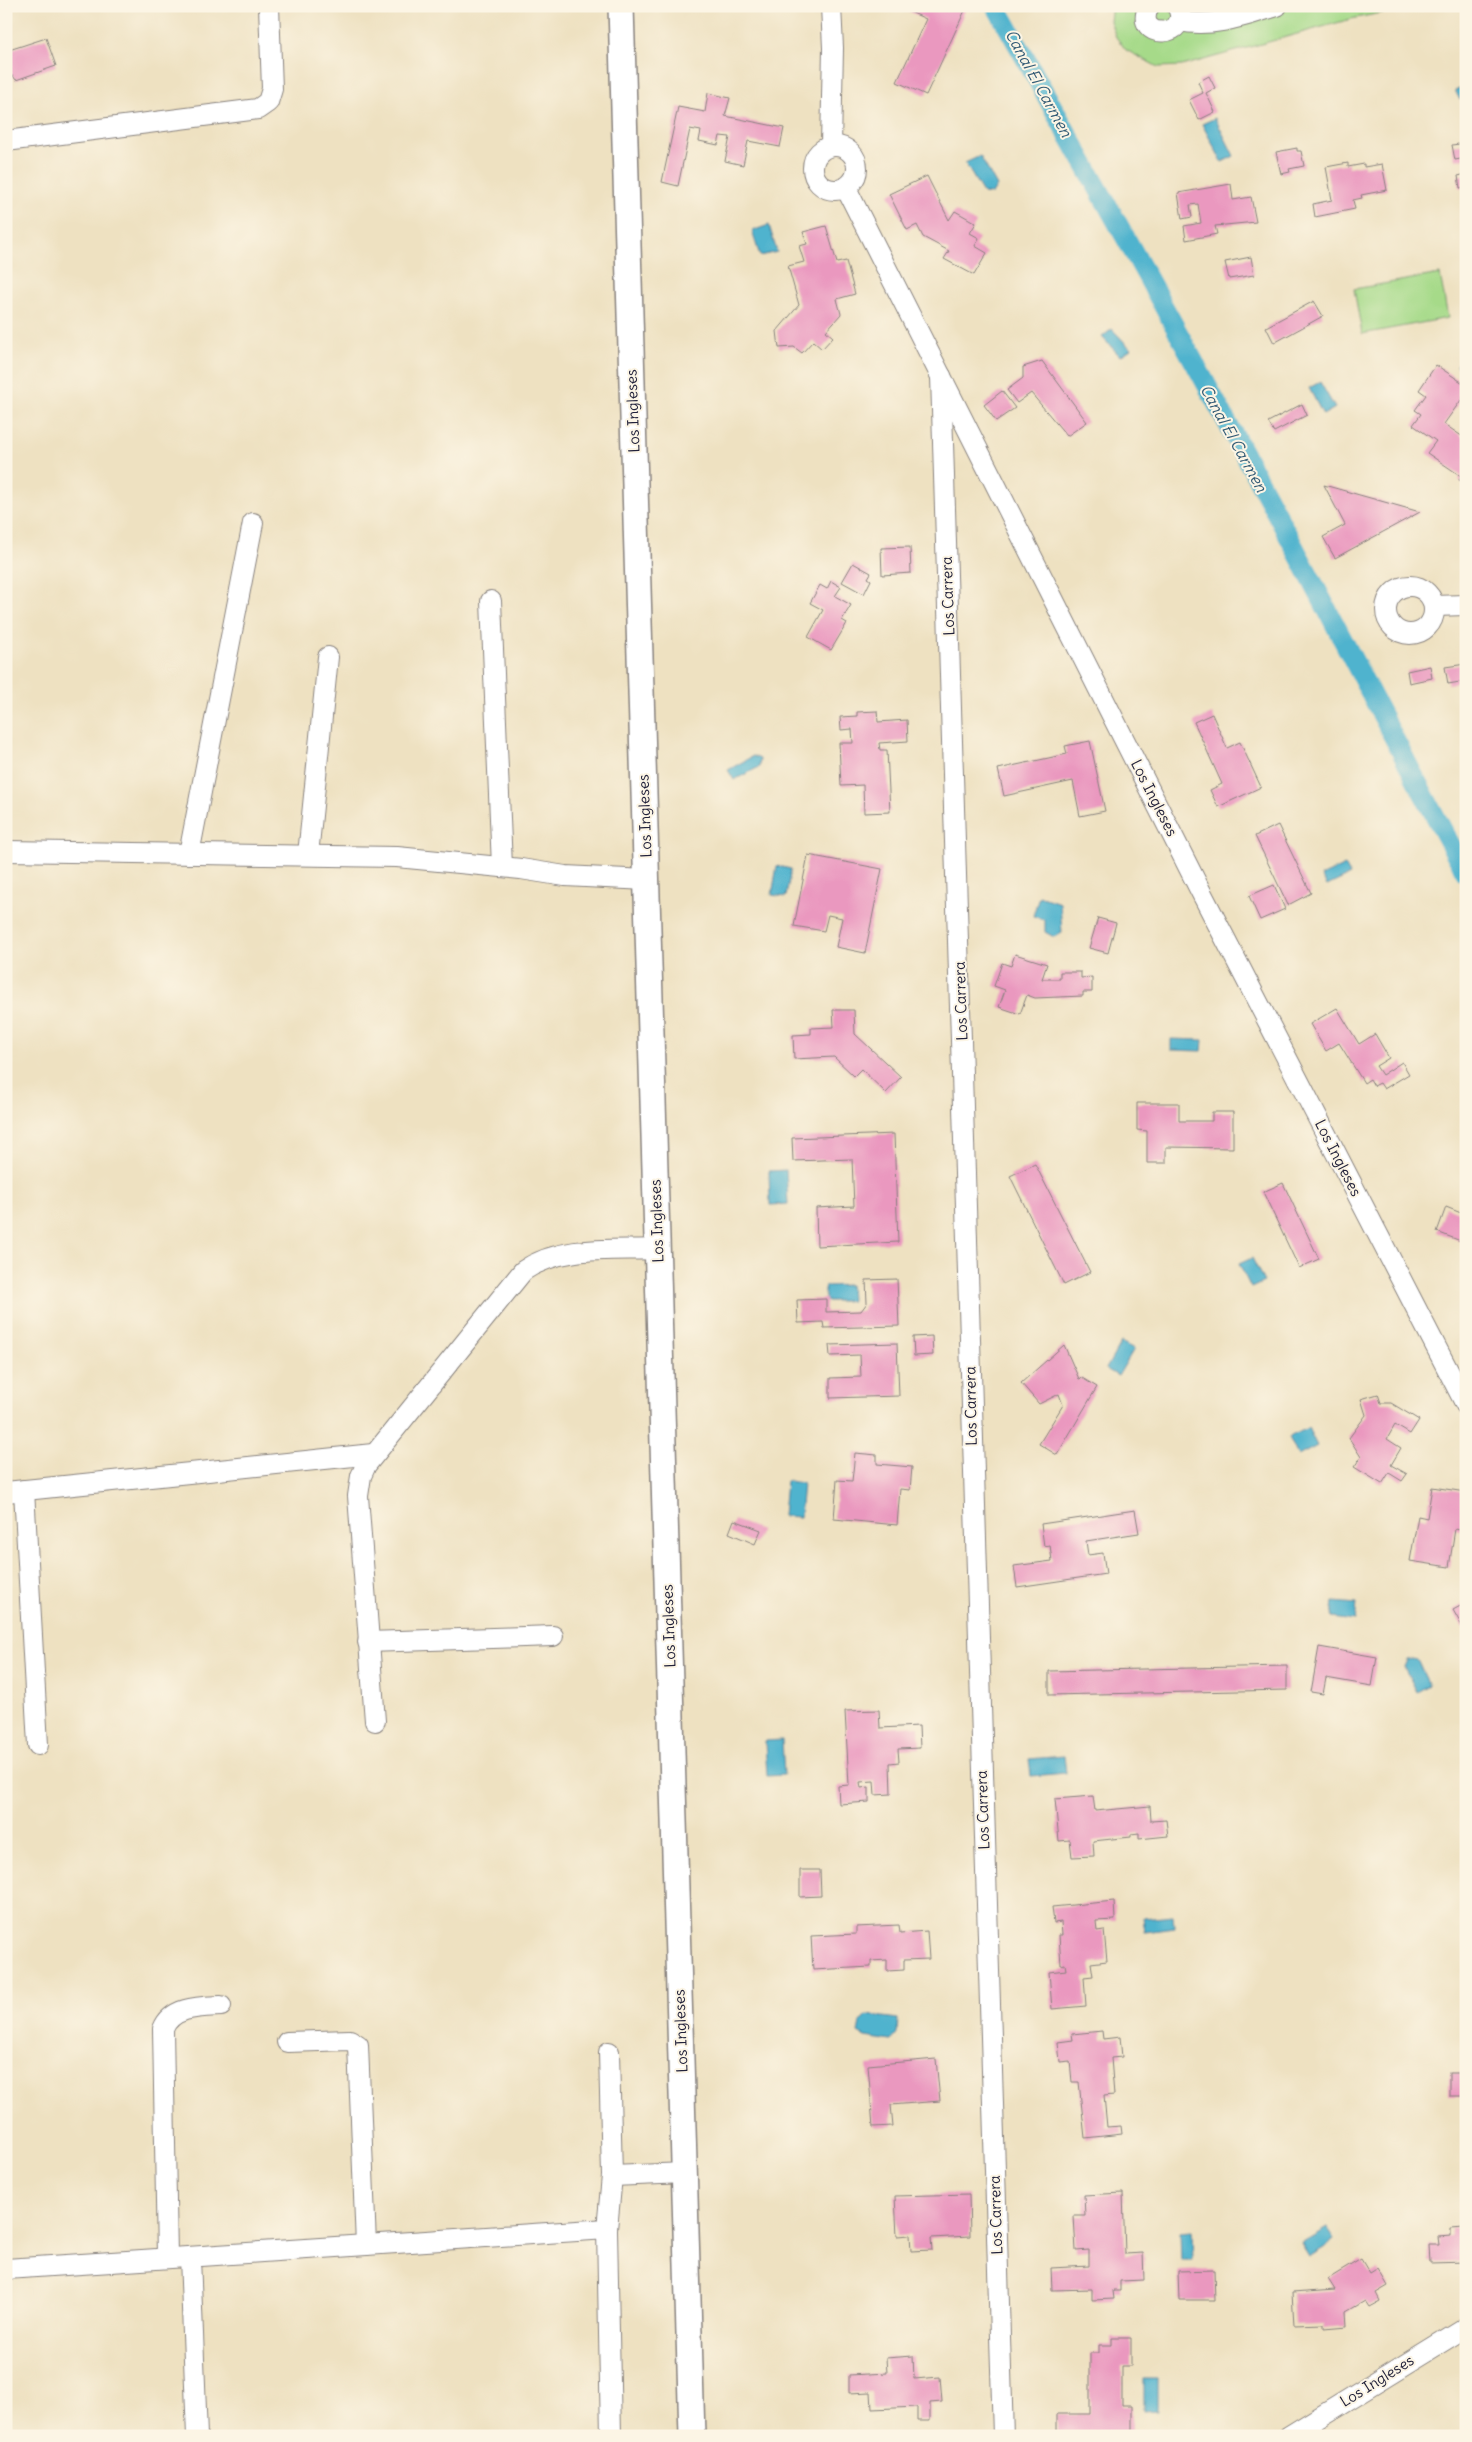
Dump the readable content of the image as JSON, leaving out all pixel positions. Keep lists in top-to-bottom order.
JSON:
{
  "streets": {
    "street": ["Los Ingleses", "Los Carrera"]
  },
  "crossings": [
    ["Los Ingleses", "Los Carrera"]
  ],
  "water": ["Canal El Carmen"]
}
